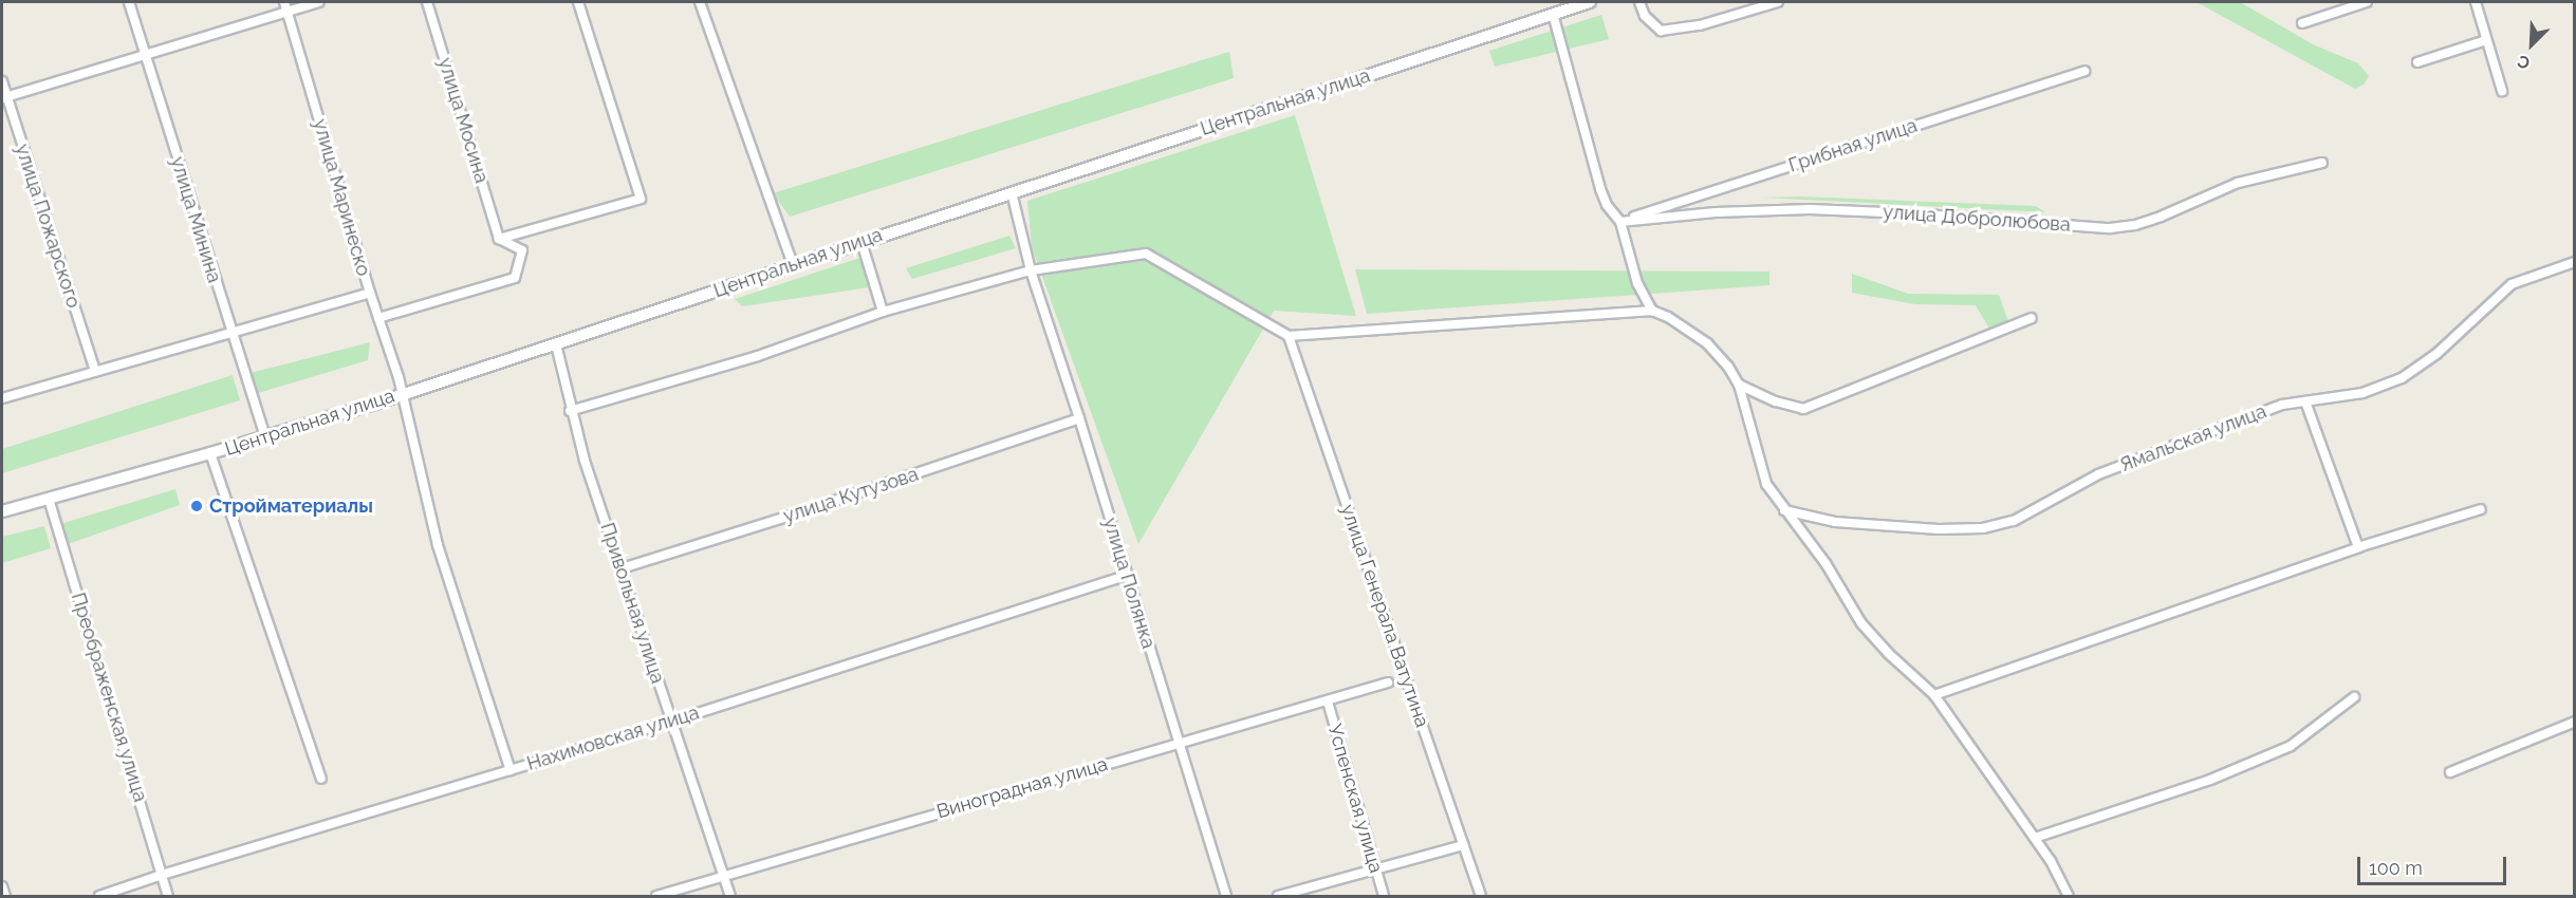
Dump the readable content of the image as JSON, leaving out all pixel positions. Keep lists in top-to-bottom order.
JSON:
{
  "streets": {
    "main road": ["Центральная улица"],
    "street": [
      "улица Мосина",
      "Грибная улица",
      "улица Маринеско",
      "улица Добролюбова",
      "улица Минина",
      "улица Пожарского",
      "Ямальская улица",
      "улица Кутузова",
      "улица Полянка",
      "Привольная улица",
      "улица Генерала Ватутина",
      "Преображенская улица",
      "Нахимовская улица",
      "Виноградная улица",
      "Успенская улица"
    ]
  },
  "crossings": [
    ["Центральная улица", "улица Маринеско"],
    ["Центральная улица", "улица Минина"],
    ["Центральная улица", "улица Полянка"],
    ["Центральная улица", "Привольная улица"],
    ["Центральная улица", "Преображенская улица"],
    ["Грибная улица", "улица Добролюбова"],
    ["улица Кутузова", "улица Полянка"],
    ["улица Кутузова", "Привольная улица"],
    ["улица Полянка", "Нахимовская улица"],
    ["улица Полянка", "Виноградная улица"],
    ["Привольная улица", "Нахимовская улица"],
    ["Привольная улица", "Виноградная улица"],
    ["Преображенская улица", "Нахимовская улица"],
    ["Виноградная улица", "Успенская улица"]
  ],
  "places": ["Стройматериалы"],
  "scale_bar": "100 m",
  "north": "bottom left"
}
